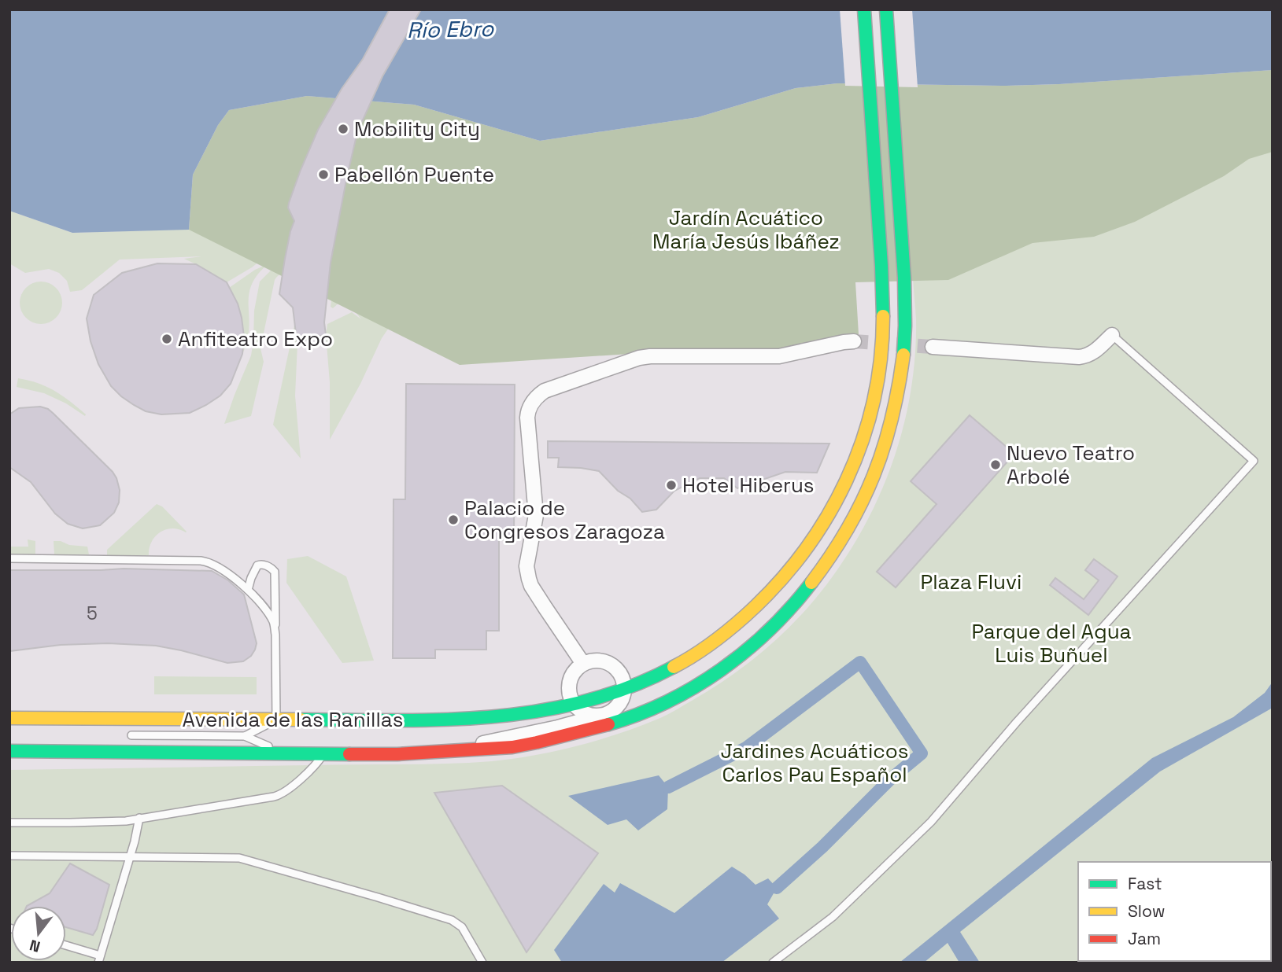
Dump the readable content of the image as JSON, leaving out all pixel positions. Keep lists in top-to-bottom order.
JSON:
{
  "streets": {
    "main road": ["Avenida de las Ranillas"]
  },
  "water": ["Río Ebro"],
  "parks": [
    "Jardín Acuático María Jesús Ibáñez",
    "Plaza Fluvi",
    "Parque del Agua Luis Buñuel",
    "Jardines Acuáticos Carlos Pau Español"
  ],
  "places": [
    "Mobility City",
    "Pabellón Puente",
    "Anfiteatro Expo",
    "Nuevo Teatro Arbolé",
    "Hotel Hiberus",
    "Palacio de Congresos Zaragoza"
  ],
  "house_numbers": ["5"],
  "legend": ["Fast", "Slow", "Jam"],
  "north": "bottom"
}
